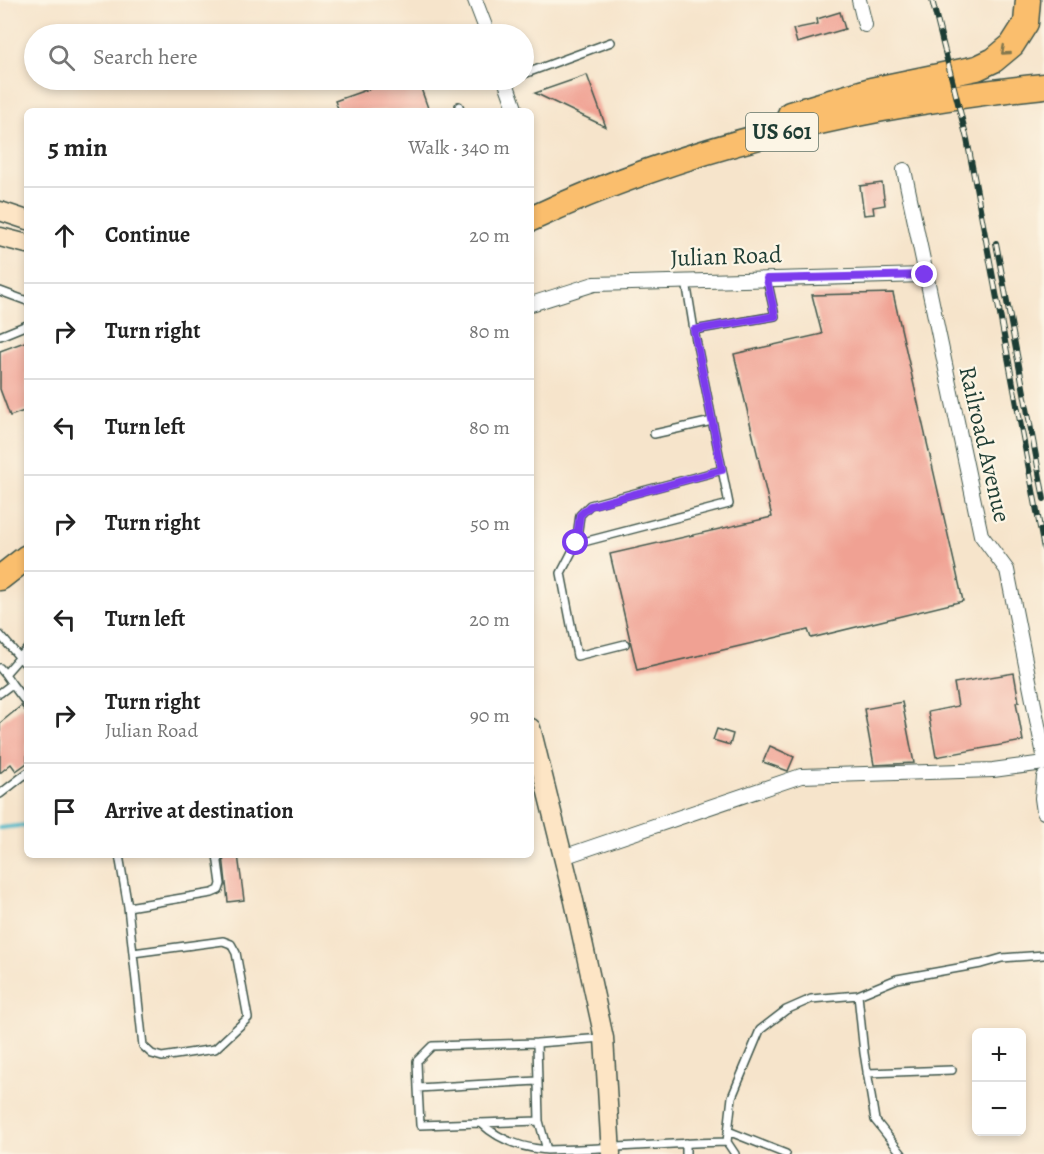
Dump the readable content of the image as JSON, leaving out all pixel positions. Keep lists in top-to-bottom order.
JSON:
{
  "streets": {
    "highway": ["US 601"],
    "street": ["Julian Road", "Railroad Avenue"]
  },
  "crossings": [
    ["Julian Road", "Railroad Avenue"]
  ],
  "page": {
    "search": "Search here",
    "heading": ["5 min", "Walk · 340 m"],
    "list": [
      ["Continue", "20 m"],
      ["Turn right", "80 m"],
      ["Turn left", "80 m"],
      ["Turn right", "50 m"],
      ["Turn left", "20 m"],
      ["Turn right", "Julian Road", "90 m"],
      "Arrive at destination"
    ],
    "map_buttons": ["+", "−"]
  }
}
